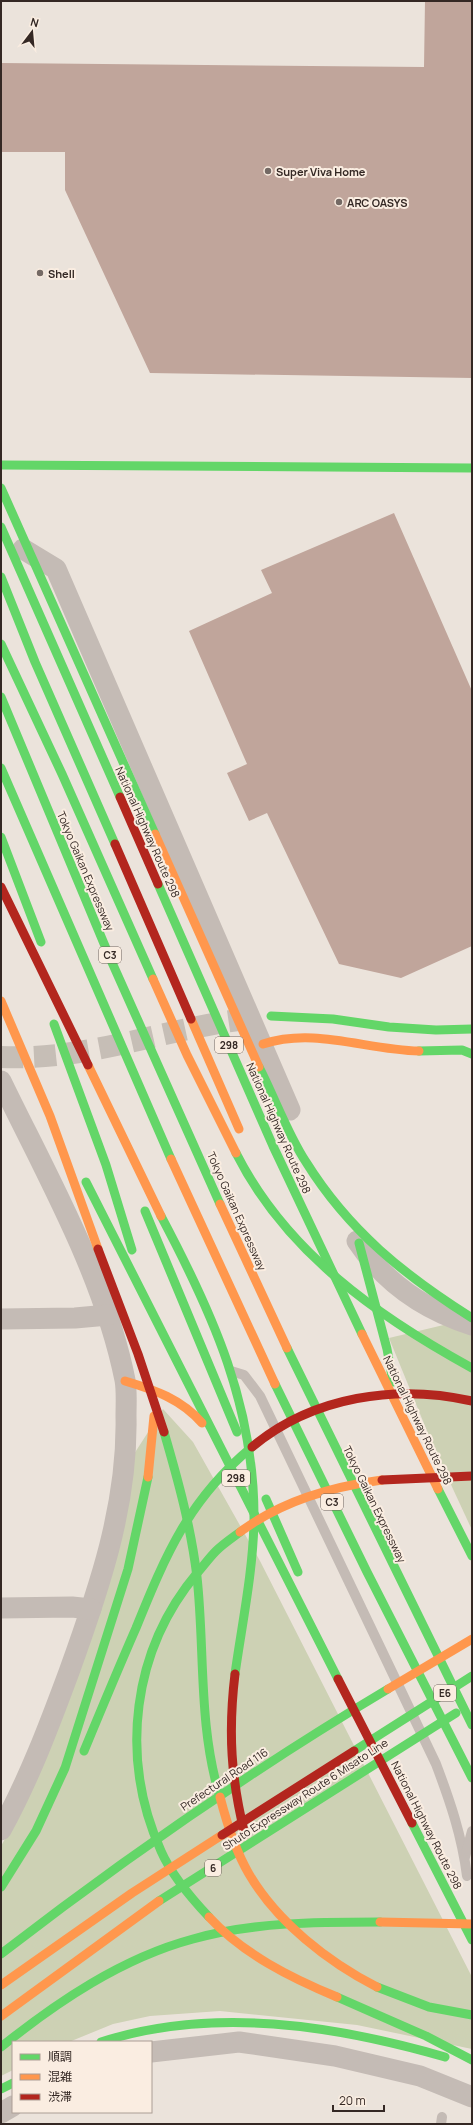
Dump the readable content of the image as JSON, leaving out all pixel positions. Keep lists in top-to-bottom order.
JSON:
{
  "streets": {
    "main road": [
      "National Highway Route 298",
      "Tokyo Gaikan Expressway",
      "C3",
      "298",
      "E6",
      "Prefectural Road 116",
      "Shuto Expressway Route 6 Misato Line",
      "6"
    ]
  },
  "crossings": [
    ["E6", "Shuto Expressway Route 6 Misato Line"]
  ],
  "places": ["Super Viva Home", "ARC OASYS", "Shell"],
  "legend": ["順調", "混雑", "渋滞"],
  "scale_bar": "20 m",
  "north": "top"
}
